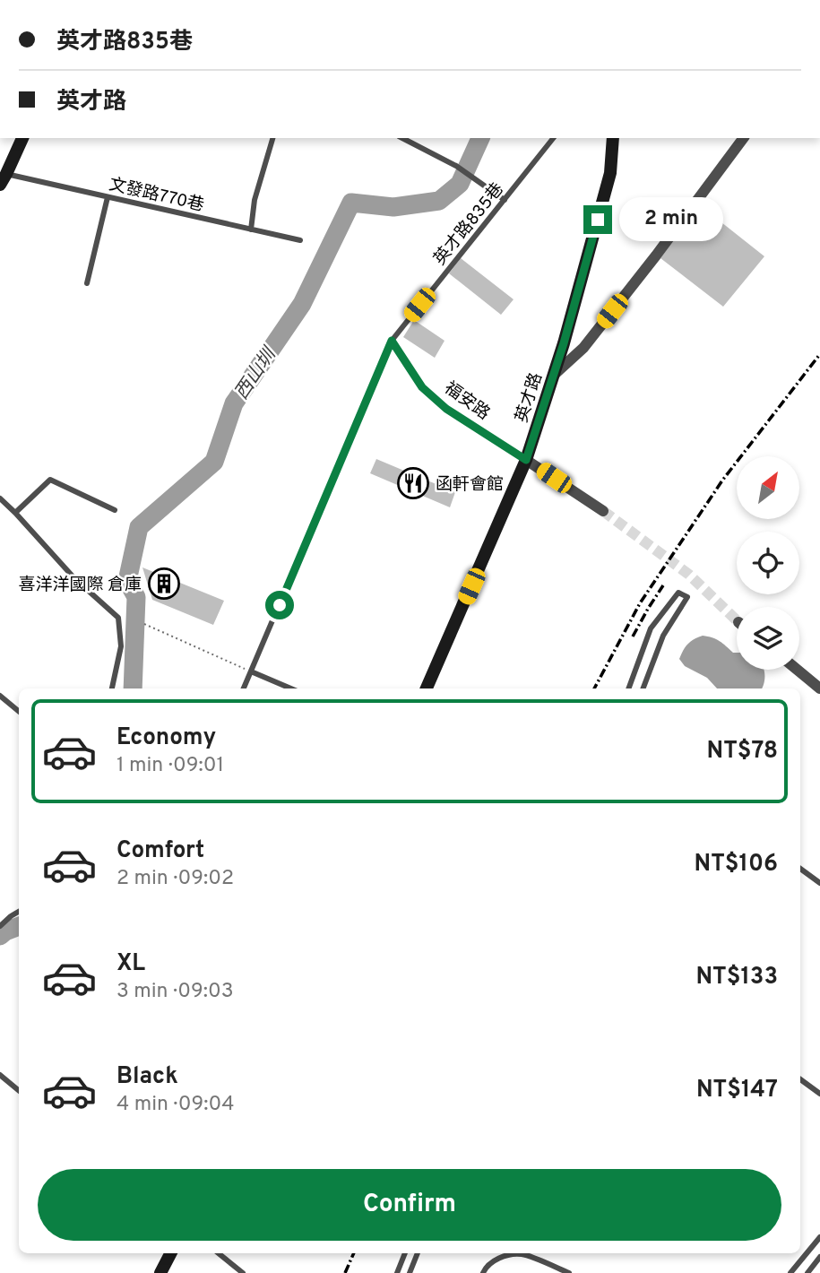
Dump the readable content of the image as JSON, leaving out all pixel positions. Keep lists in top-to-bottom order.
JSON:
{
  "streets": {
    "street": ["英才路", "福安路"],
    "lane": ["文發路770巷", "英才路835巷"]
  },
  "crossings": [
    ["英才路835巷", "福安路"],
    ["英才路", "福安路"]
  ],
  "water": ["西山圳"],
  "places": {
    "restaurant": ["函軒會館"],
    "building": ["喜洋洋國際 倉庫"]
  },
  "north": "top right",
  "page": {
    "banner": ["英才路835巷", "英才路"],
    "bubble": "2 min",
    "list": [
      {
        "name": "Economy",
        "note": "1 min · 09:01",
        "value": "NT$78"
      },
      {
        "name": "Comfort",
        "note": "2 min · 09:02",
        "value": "NT$106"
      },
      {
        "name": "XL",
        "note": "3 min · 09:03",
        "value": "NT$133"
      },
      {
        "name": "Black",
        "note": "4 min · 09:04",
        "value": "NT$147"
      }
    ],
    "buttons": "Confirm"
  }
}
